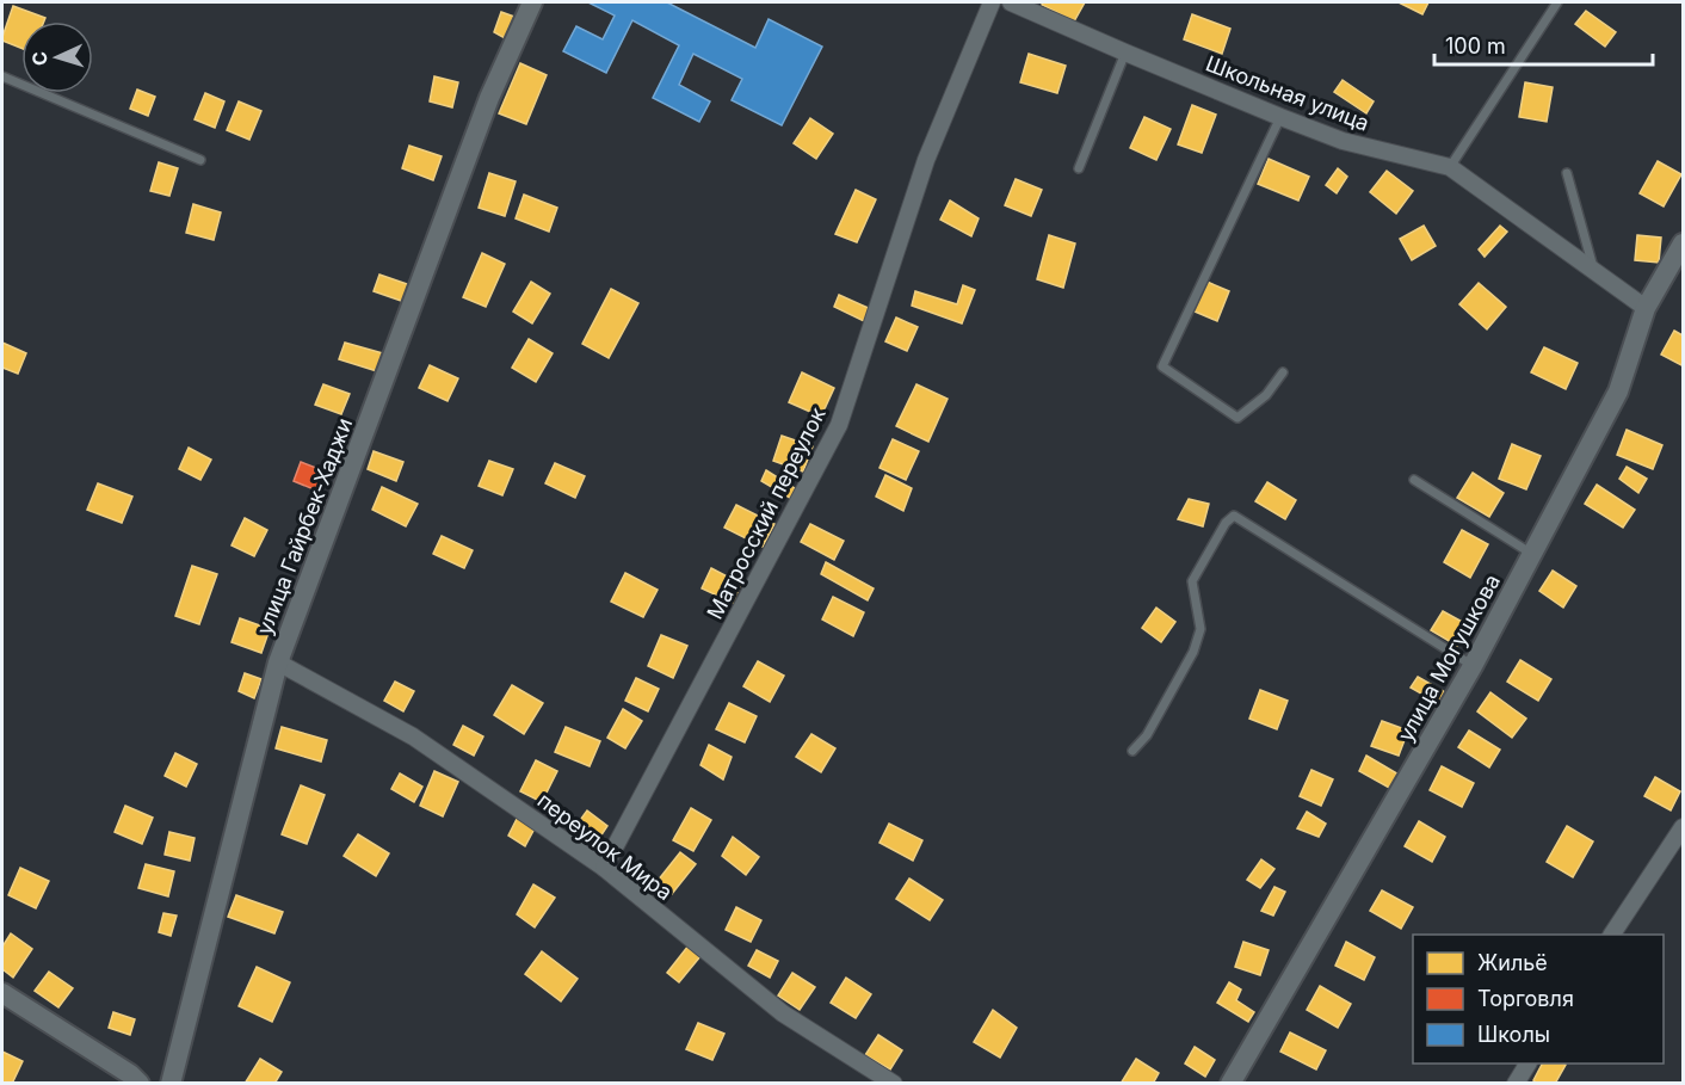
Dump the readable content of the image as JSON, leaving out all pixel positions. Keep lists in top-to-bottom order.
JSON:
{
  "streets": {
    "street": [
      "Школьная улица",
      "Матросский переулок",
      "улица Гайрбек-Хаджи",
      "улица Могушкова",
      "переулок Мира"
    ]
  },
  "crossings": [
    ["Школьная улица", "улица Могушкова"],
    ["Матросский переулок", "переулок Мира"],
    ["улица Гайрбек-Хаджи", "переулок Мира"]
  ],
  "legend": ["Жильё", "Торговля", "Школы"],
  "scale_bar": "100 m",
  "north": "left"
}
